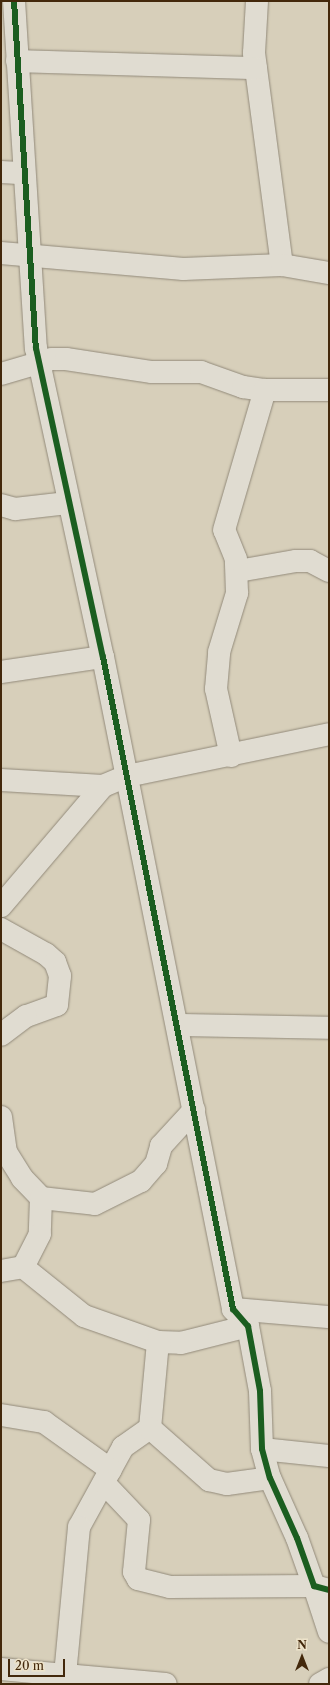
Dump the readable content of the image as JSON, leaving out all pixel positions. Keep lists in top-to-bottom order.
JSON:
{
  "scale_bar": "20 m",
  "north": "top"
}
